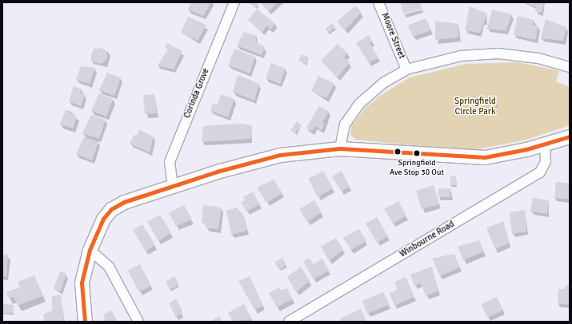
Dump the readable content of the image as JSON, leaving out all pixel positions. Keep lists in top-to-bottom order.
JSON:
{
  "streets": {
    "street": ["Moore Street", "Corinda Grove", "Winbourne Road"]
  },
  "parks": ["Springfield Circle Park"],
  "places": ["Springfield Ave Stop 30 Out"]
}
